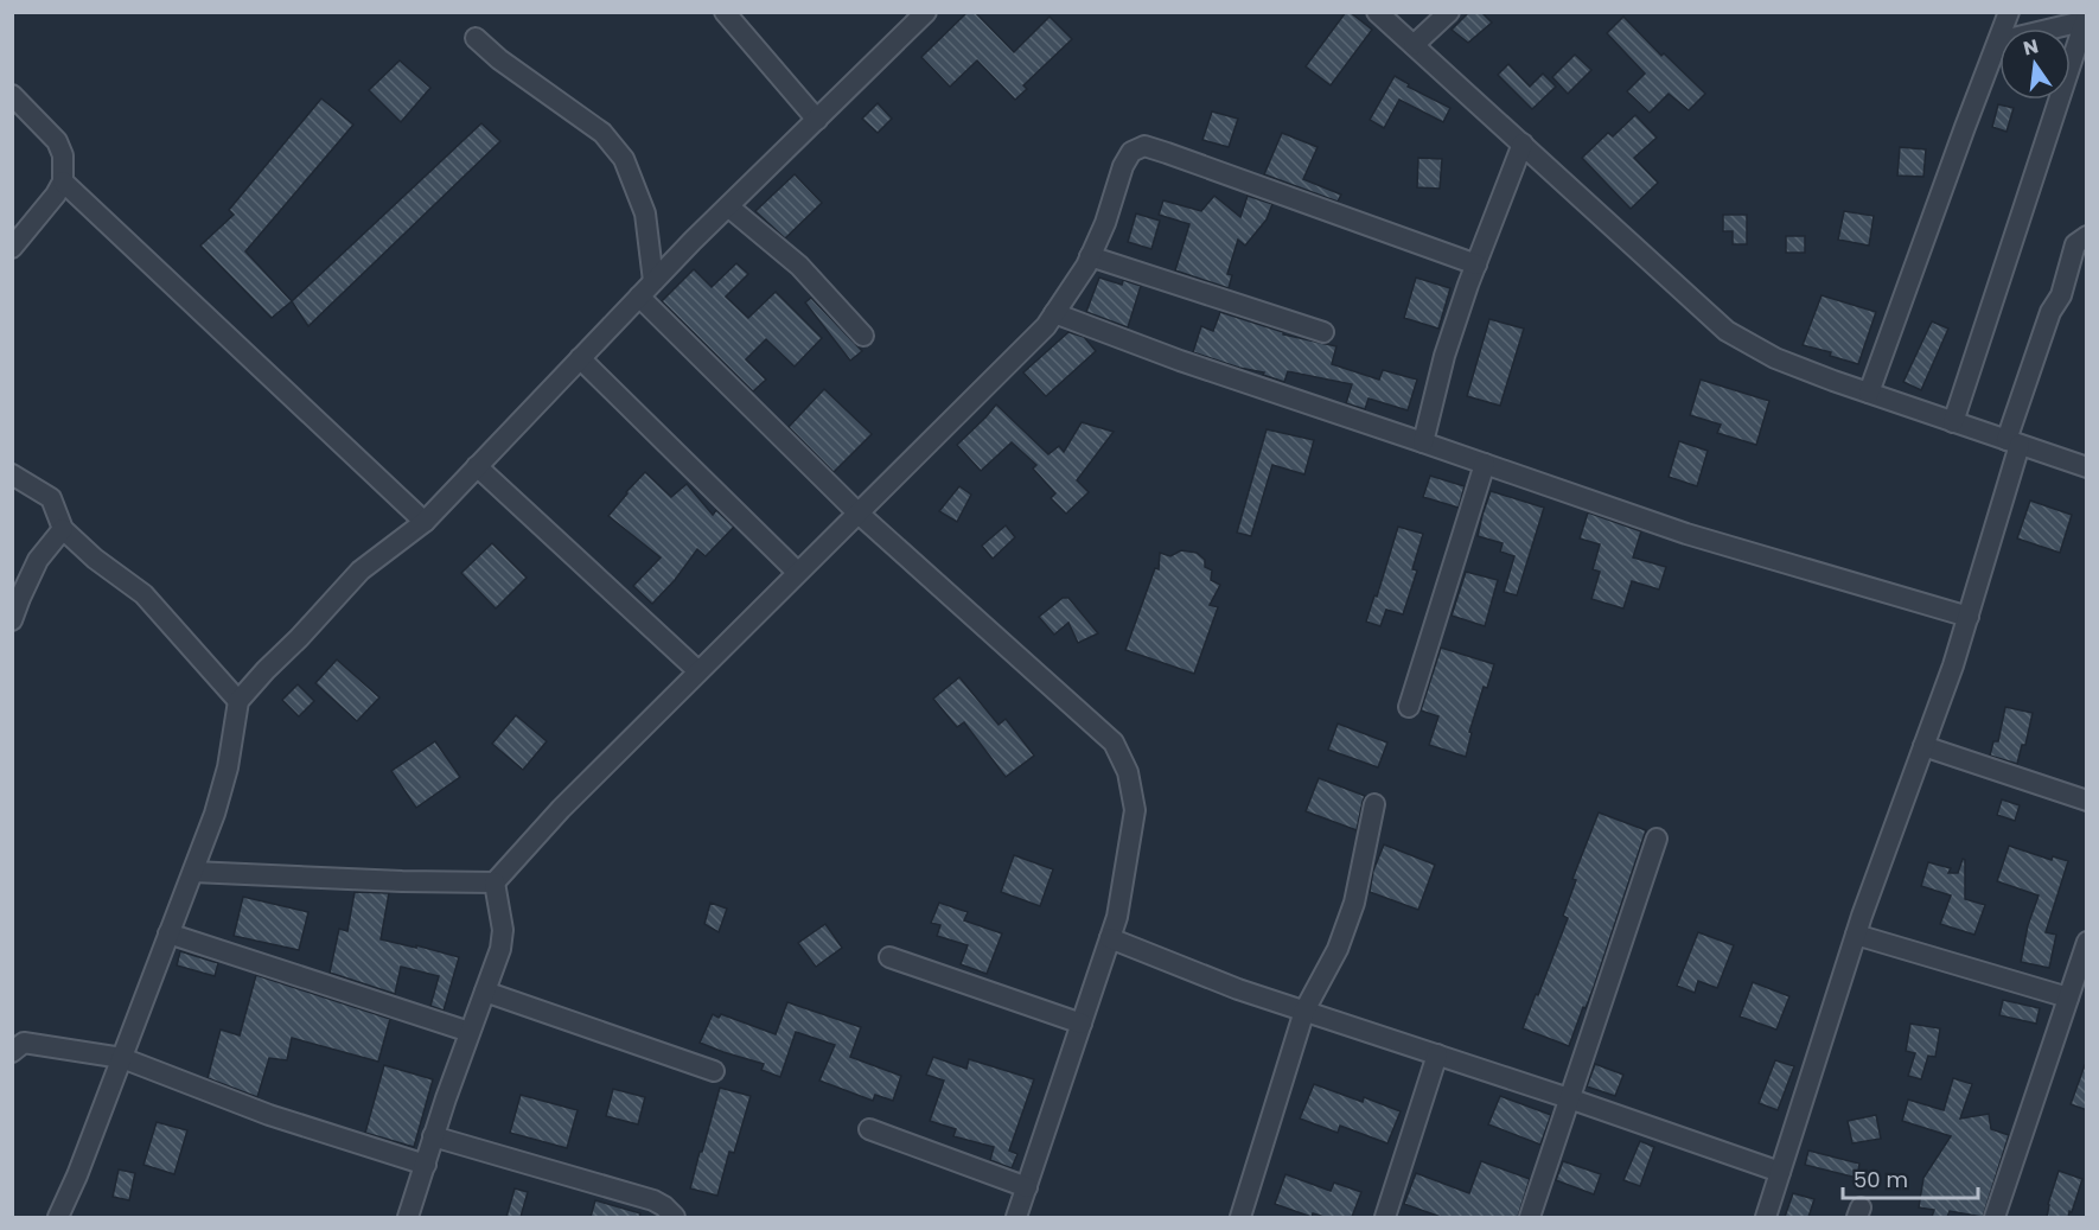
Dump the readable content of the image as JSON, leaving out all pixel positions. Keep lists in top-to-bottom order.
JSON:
{
  "scale_bar": "50 m",
  "north": "top"
}
